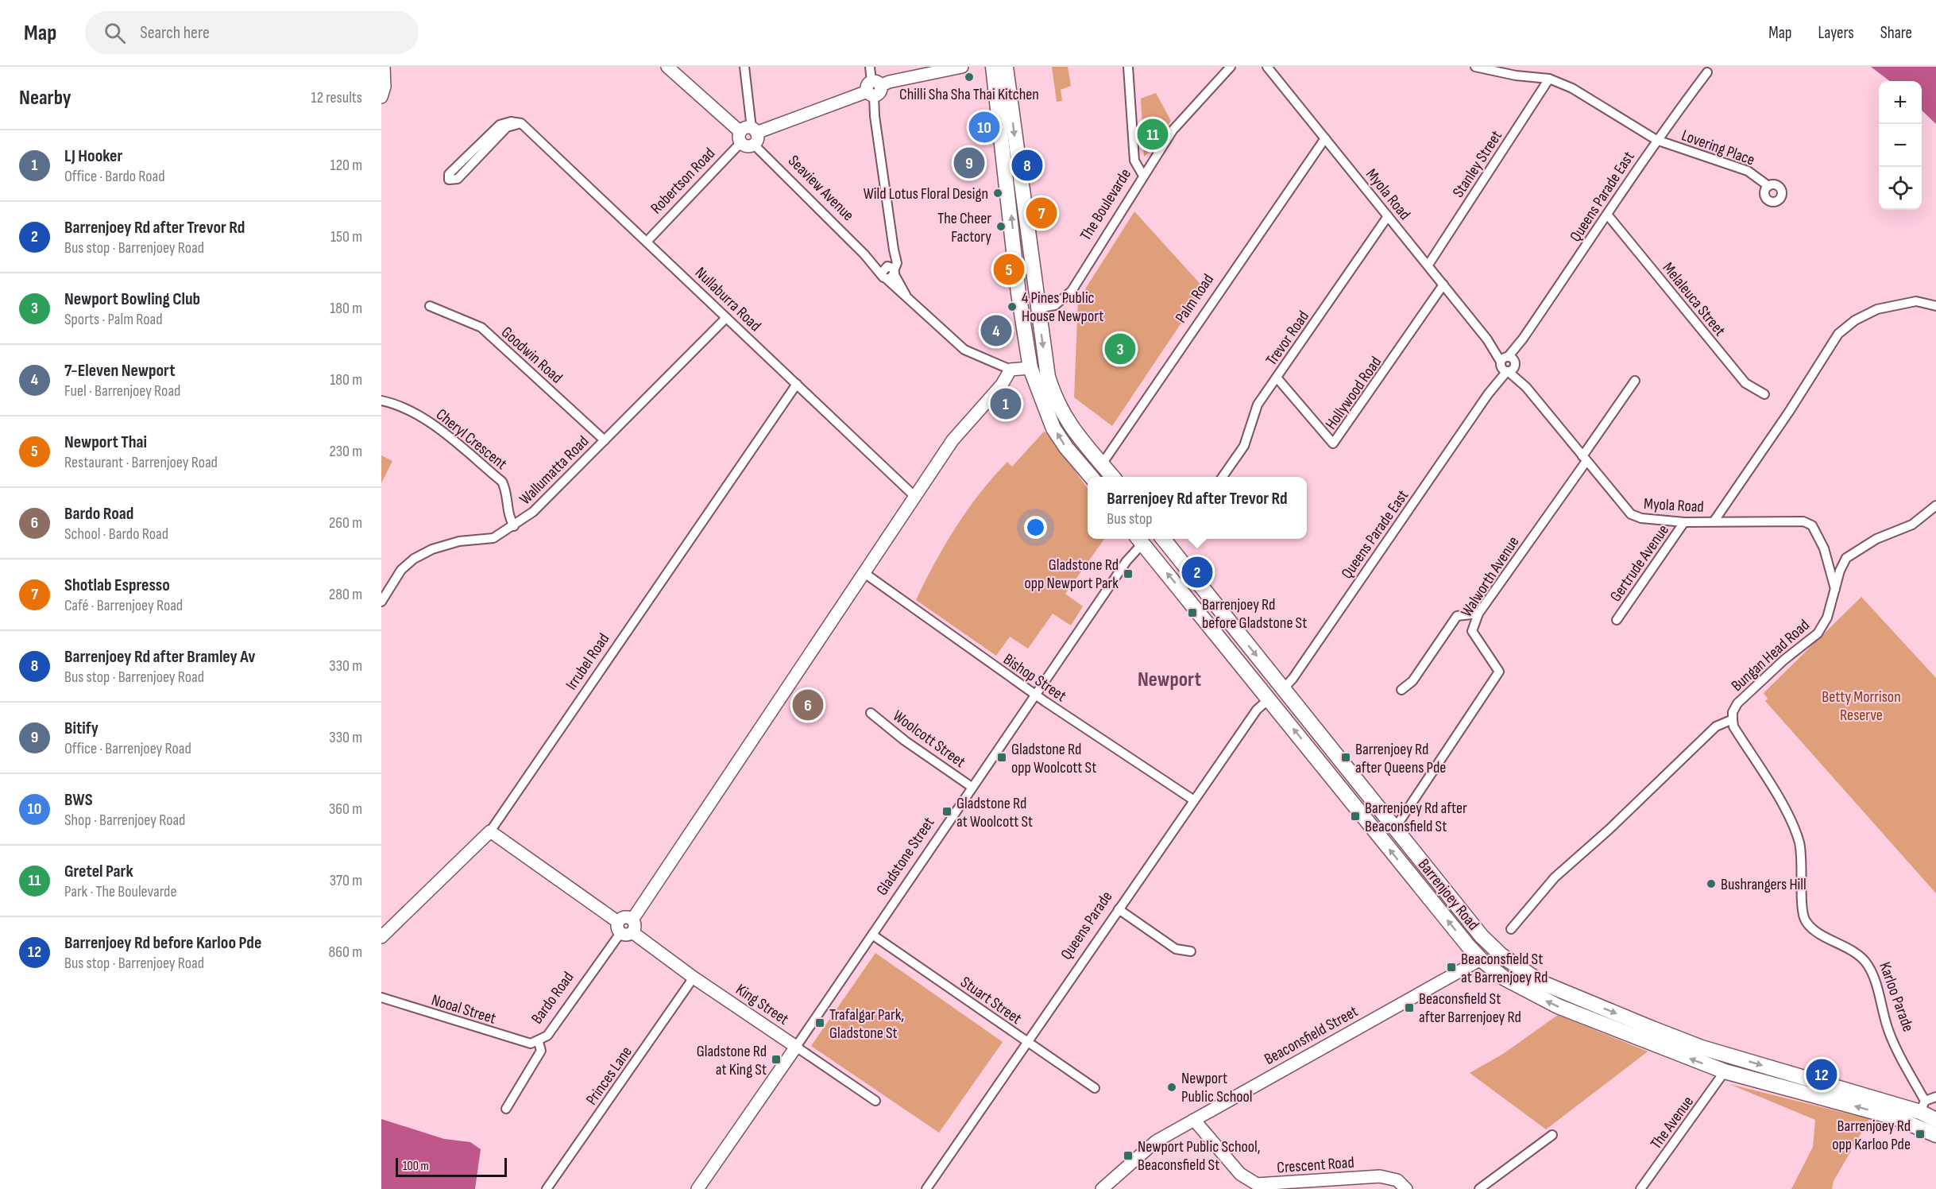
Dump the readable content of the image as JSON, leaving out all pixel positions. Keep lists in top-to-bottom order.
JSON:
{
  "streets": {
    "main road": [
      "Palm Road",
      "Barrenjoey Road",
      "Queens Parade",
      "Karloo Parade",
      "Beaconsfield Street"
    ],
    "street": [
      "Lovering Place",
      "Stanley Street",
      "Robertson Road",
      "Seaview Avenue",
      "Myola Road",
      "Queens Parade East",
      "The Boulevarde",
      "Nullaburra Road",
      "Melaleuca Street",
      "Trevor Road",
      "Goodwin Road",
      "Hollywood Road",
      "Cheryl Crescent",
      "Wallumatta Road",
      "Gertrude Avenue",
      "Walworth Avenue",
      "Bungan Head Road",
      "Irrubel Road",
      "Bishop Street",
      "Woolcott Street",
      "Gladstone Street",
      "Bardo Road",
      "Stuart Street",
      "King Street",
      "Nooal Street",
      "Princes Lane",
      "The Avenue",
      "Crescent Road"
    ]
  },
  "crossings": [
    ["Lovering Place", "Stanley Street"],
    ["Lovering Place", "Queens Parade East"],
    ["Stanley Street", "Myola Road"],
    ["Robertson Road", "Seaview Avenue"],
    ["Robertson Road", "Nullaburra Road"],
    ["Seaview Avenue", "Bardo Road"],
    ["Myola Road", "Queens Parade East"],
    ["Myola Road", "Palm Road"],
    ["Myola Road", "Trevor Road"],
    ["Myola Road", "Hollywood Road"],
    ["Myola Road", "Gertrude Avenue"],
    ["Myola Road", "Walworth Avenue"],
    ["Myola Road", "Bungan Head Road"],
    ["Queens Parade East", "Melaleuca Street"],
    ["Queens Parade East", "Barrenjoey Road"],
    ["Queens Parade East", "Queens Parade"],
    ["Nullaburra Road", "Wallumatta Road"],
    ["Nullaburra Road", "Irrubel Road"],
    ["Nullaburra Road", "Bardo Road"],
    ["Trevor Road", "Hollywood Road"],
    ["Goodwin Road", "Wallumatta Road"],
    ["Cheryl Crescent", "Wallumatta Road"],
    ["Walworth Avenue", "Barrenjoey Road"],
    ["Bungan Head Road", "Karloo Parade"],
    ["Irrubel Road", "King Street"],
    ["Bishop Street", "Gladstone Street"],
    ["Bishop Street", "Queens Parade"],
    ["Bishop Street", "Bardo Road"],
    ["Woolcott Street", "Gladstone Street"],
    ["Gladstone Street", "Barrenjoey Road"],
    ["Gladstone Street", "Stuart Street"],
    ["Gladstone Street", "King Street"],
    ["Barrenjoey Road", "Queens Parade"],
    ["Barrenjoey Road", "Karloo Parade"],
    ["Barrenjoey Road", "Beaconsfield Street"],
    ["Barrenjoey Road", "The Avenue"],
    ["Queens Parade", "Stuart Street"],
    ["Bardo Road", "King Street"],
    ["Bardo Road", "Nooal Street"],
    ["King Street", "Princes Lane"],
    ["Beaconsfield Street", "Crescent Road"]
  ],
  "districts": ["Newport"],
  "parks": ["Betty Morrison Reserve"],
  "places": {
    "other": [
      "Chilli Sha Sha Thai Kitchen",
      "Wild Lotus Floral Design",
      "The Cheer Factory",
      "4 Pines Public House Newport",
      "Bushrangers Hill",
      "Newport Public School"
    ],
    "transit": [
      "Gladstone Rd opp Newport Park",
      "Barrenjoey Rd before Gladstone St",
      "Gladstone Rd opp Woolcott St",
      "Barrenjoey Rd after Queens Pde",
      "Gladstone Rd at Woolcott St",
      "Barrenjoey Rd after Beaconsfield St",
      "Beaconsfield St at Barrenjoey Rd",
      "Beaconsfield St after Barrenjoey Rd",
      "Trafalgar Park, Gladstone St",
      "Gladstone Rd at King St",
      "Barrenjoey Rd opp Karloo Pde",
      "Newport Public School, Beaconsfield St"
    ]
  },
  "scale_bar": "100 m",
  "page": {
    "header": "Map",
    "search": "Search here",
    "nav": ["Map", "Layers", "Share"],
    "heading": ["Nearby", "12 results"],
    "map_buttons": ["+", "−"],
    "pins": [
      "10",
      "11",
      "9",
      "8",
      "7",
      "5",
      "4",
      "3",
      "1",
      "2",
      "6",
      "12"
    ],
    "list": [
      {
        "mark": "1",
        "name": "LJ Hooker",
        "note": "Office · Bardo Road",
        "value": "120 m"
      },
      {
        "mark": "2",
        "name": "Barrenjoey Rd after Trevor Rd",
        "note": "Bus stop · Barrenjoey Road",
        "value": "150 m"
      },
      {
        "mark": "3",
        "name": "Newport Bowling Club",
        "note": "Sports · Palm Road",
        "value": "180 m"
      },
      {
        "mark": "4",
        "name": "7-Eleven Newport",
        "note": "Fuel · Barrenjoey Road",
        "value": "180 m"
      },
      {
        "mark": "5",
        "name": "Newport Thai",
        "note": "Restaurant · Barrenjoey Road",
        "value": "230 m"
      },
      {
        "mark": "6",
        "name": "Bardo Road",
        "note": "School · Bardo Road",
        "value": "260 m"
      },
      {
        "mark": "7",
        "name": "Shotlab Espresso",
        "note": "Café · Barrenjoey Road",
        "value": "280 m"
      },
      {
        "mark": "8",
        "name": "Barrenjoey Rd after Bramley Av",
        "note": "Bus stop · Barrenjoey Road",
        "value": "330 m"
      },
      {
        "mark": "9",
        "name": "Bitify",
        "note": "Office · Barrenjoey Road",
        "value": "330 m"
      },
      {
        "mark": "10",
        "name": "BWS",
        "note": "Shop · Barrenjoey Road",
        "value": "360 m"
      },
      {
        "mark": "11",
        "name": "Gretel Park",
        "note": "Park · The Boulevarde",
        "value": "370 m"
      },
      {
        "mark": "12",
        "name": "Barrenjoey Rd before Karloo Pde",
        "note": "Bus stop · Barrenjoey Road",
        "value": "860 m"
      }
    ],
    "popup": ["Barrenjoey Rd after Trevor Rd", "Bus stop"],
    "scale": "100 m"
  }
}
